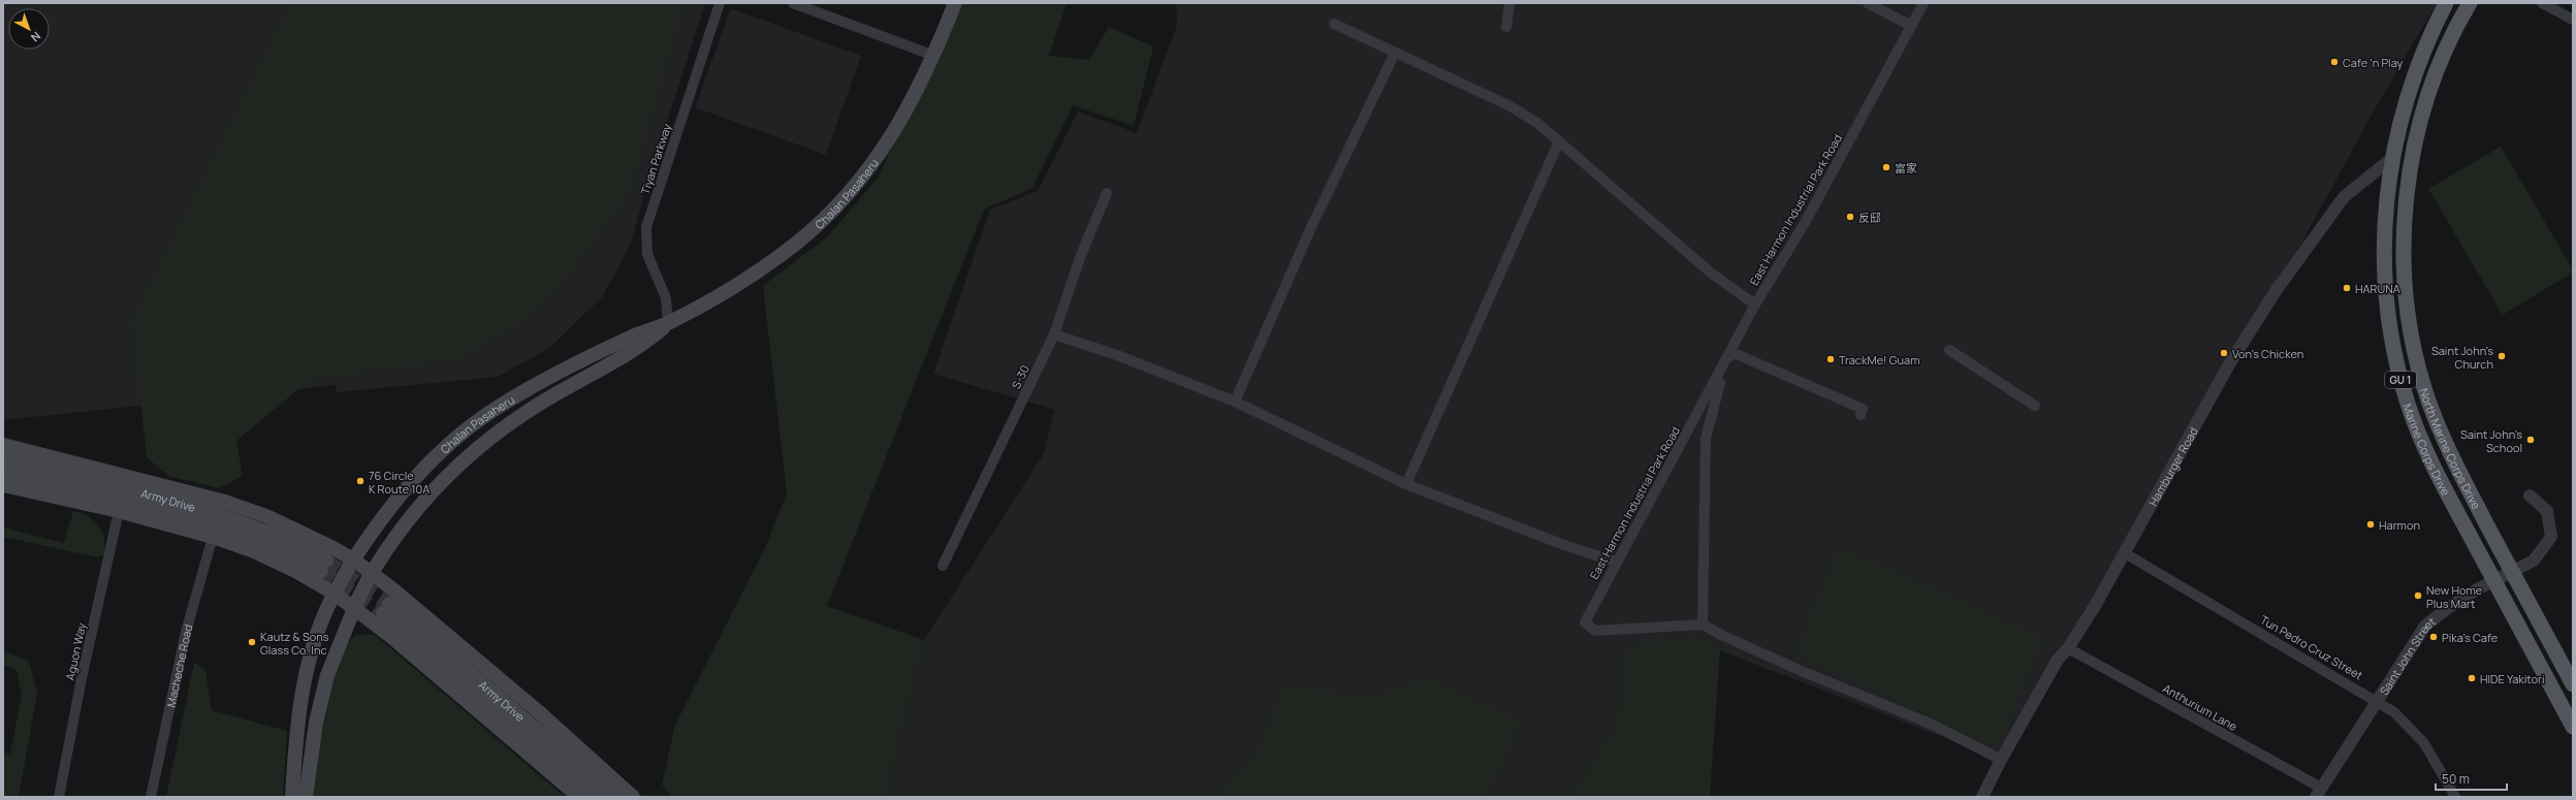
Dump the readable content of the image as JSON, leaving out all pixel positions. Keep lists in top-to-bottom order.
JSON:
{
  "streets": {
    "main road": [
      "Chalan Pasaheru",
      "GU 1",
      "Marine Corps Drive",
      "North Marine Corps Drive",
      "Army Drive"
    ],
    "street": [
      "Tiyan Parkway",
      "East Harmon Industrial Park Road",
      "S-30",
      "Hamburger Road",
      "Tun Pedro Cruz Street",
      "Aguon Way",
      "Saint John Street",
      "Macheche Road",
      "Anthurium Lane"
    ]
  },
  "crossings": [
    ["Tiyan Parkway", "Chalan Pasaheru"],
    ["Marine Corps Drive", "Hamburger Road"],
    ["Marine Corps Drive", "Saint John Street"],
    ["North Marine Corps Drive", "Saint John Street"],
    ["Hamburger Road", "Tun Pedro Cruz Street"],
    ["Hamburger Road", "Anthurium Lane"],
    ["Tun Pedro Cruz Street", "Saint John Street"],
    ["Saint John Street", "Anthurium Lane"]
  ],
  "places": [
    "Cafe ‘n Play",
    "富家",
    "反邸",
    "HARUNA",
    "Von's Chicken",
    "Saint John's Church",
    "TrackMe! Guam",
    "Saint John's School",
    "76 Circle K Route 10A",
    "Harmon",
    "New Home Plus Mart",
    "Pika's Cafe",
    "Kautz & Sons Glass Co. Inc",
    "HIDE Yakitori"
  ],
  "scale_bar": "50 m",
  "north": "bottom right"
}
